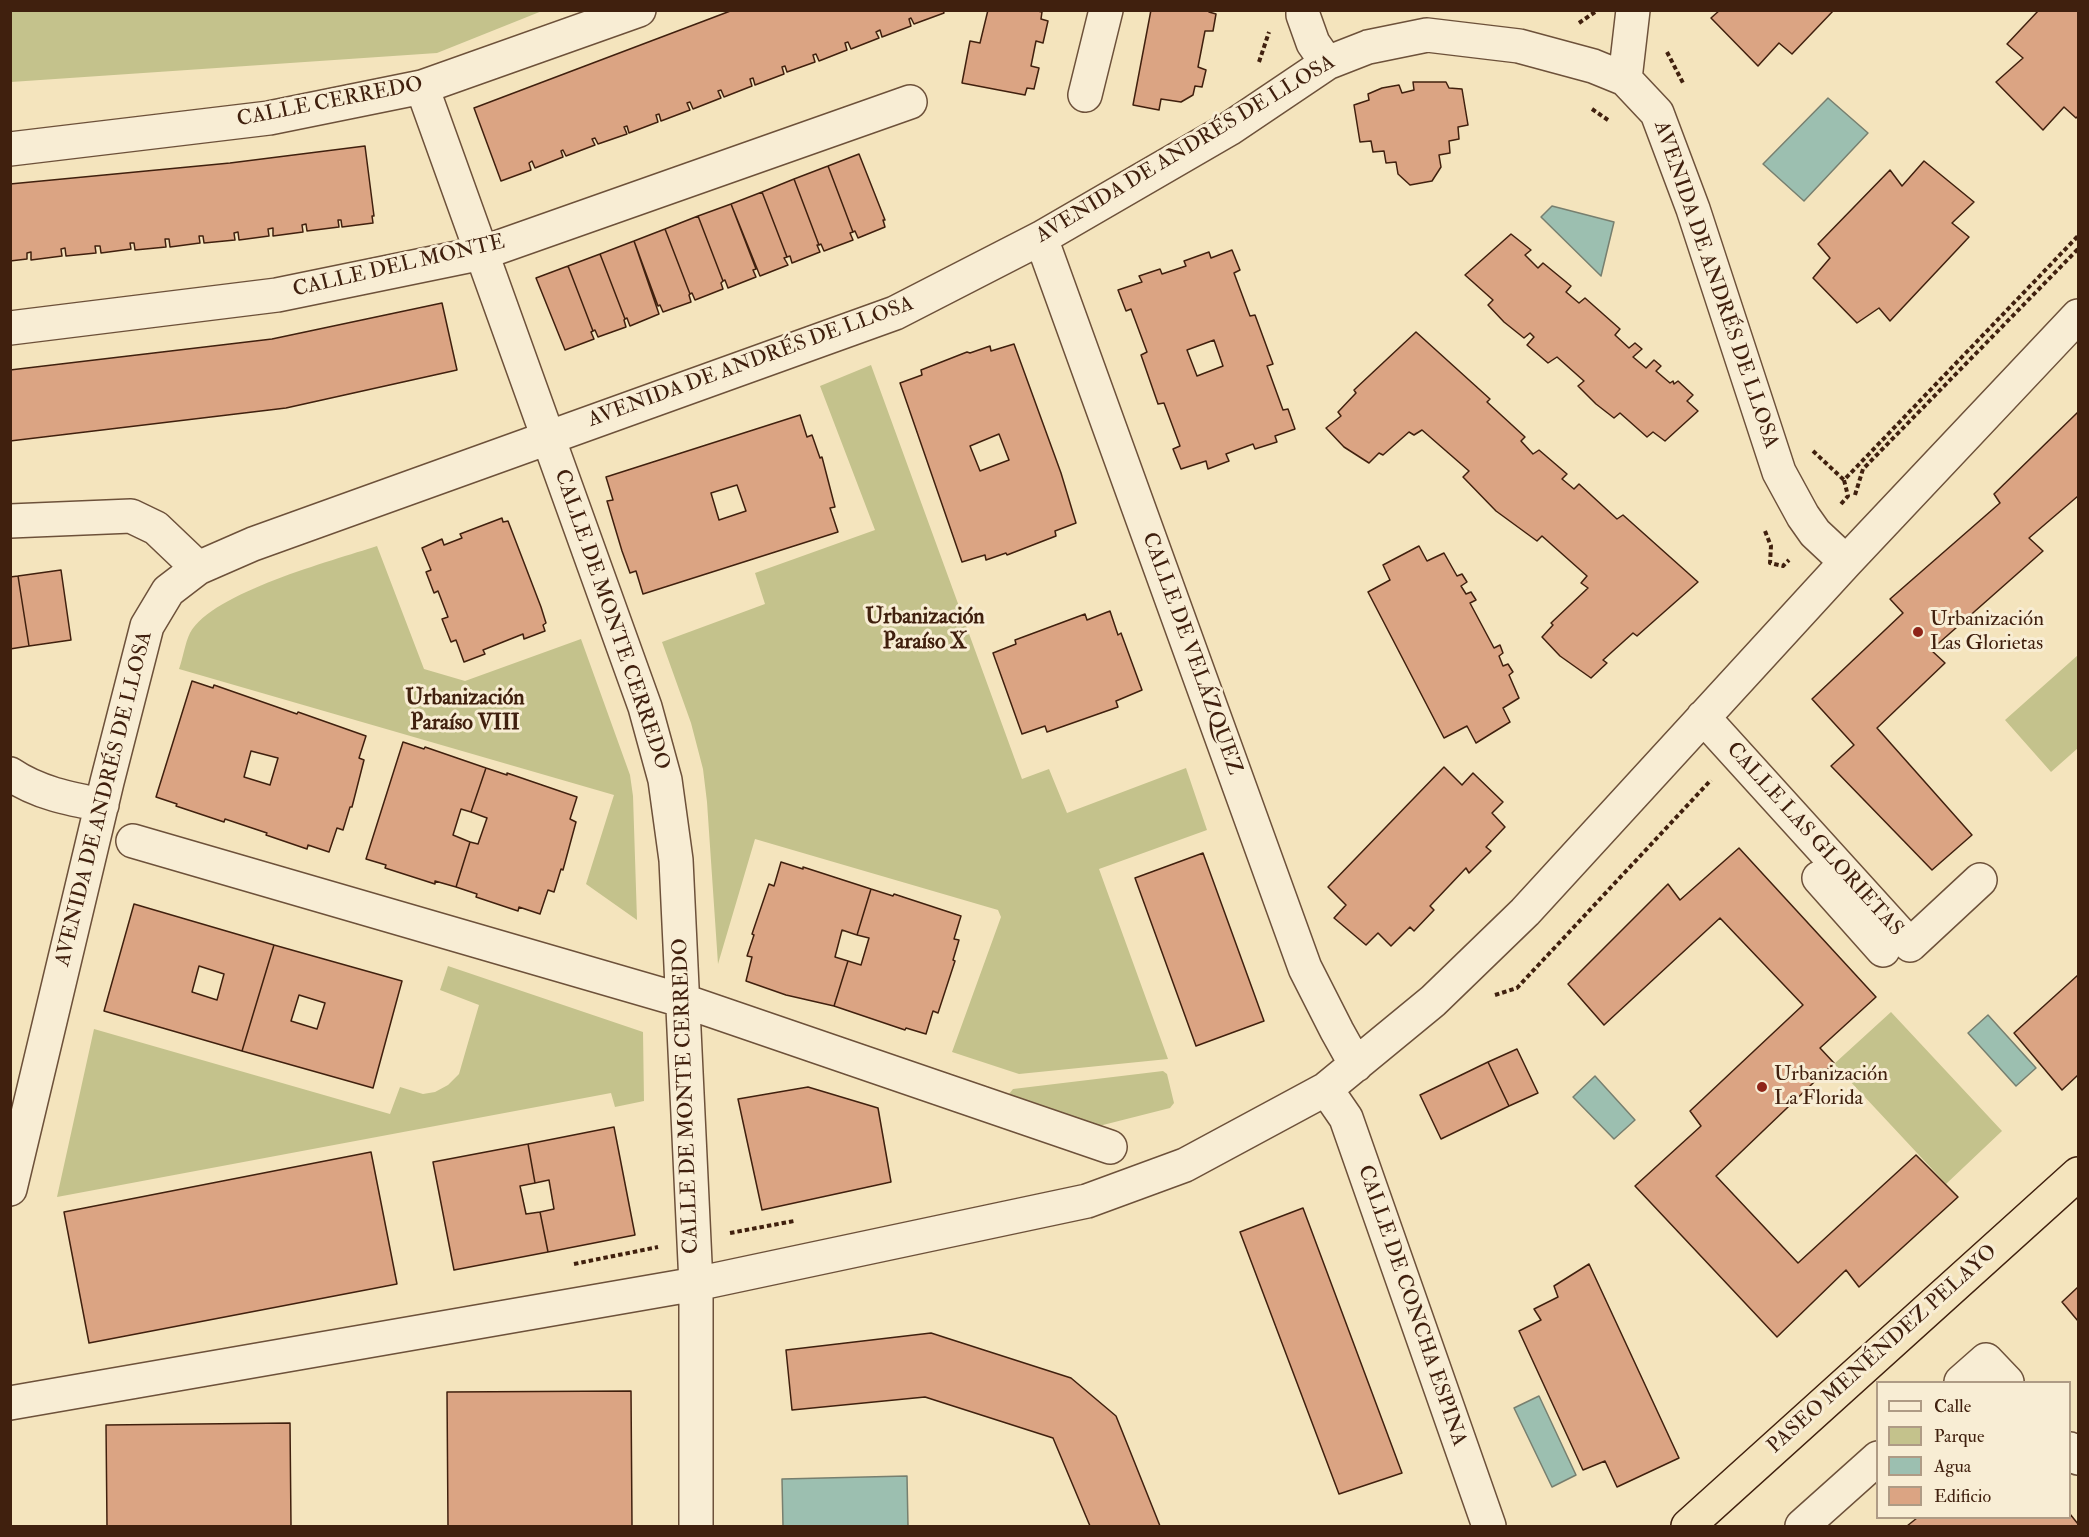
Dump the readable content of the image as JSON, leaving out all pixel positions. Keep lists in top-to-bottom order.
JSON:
{
  "streets": {
    "highway": ["PASEO MENÉNDEZ PELAYO"],
    "street": [
      "CALLE CERREDO",
      "AVENIDA DE ANDRÉS DE LLOSA",
      "CALLE DEL MONTE",
      "CALLE DE MONTE CERREDO",
      "CALLE DE VELÁZQUEZ",
      "CALLE LAS GLORIETAS",
      "CALLE DE CONCHA ESPINA"
    ]
  },
  "crossings": [
    ["CALLE CERREDO", "CALLE DE MONTE CERREDO"],
    ["AVENIDA DE ANDRÉS DE LLOSA", "CALLE DE MONTE CERREDO"],
    ["AVENIDA DE ANDRÉS DE LLOSA", "CALLE DE VELÁZQUEZ"],
    ["CALLE DEL MONTE", "CALLE DE MONTE CERREDO"]
  ],
  "districts": ["Urbanización Paraíso X", "Urbanización Paraíso VIII"],
  "places": ["Urbanización Las Glorietas", "Urbanización La Florida"],
  "legend": [
    "Calle",
    "Parque",
    "Agua",
    "Edificio"
  ]
}
